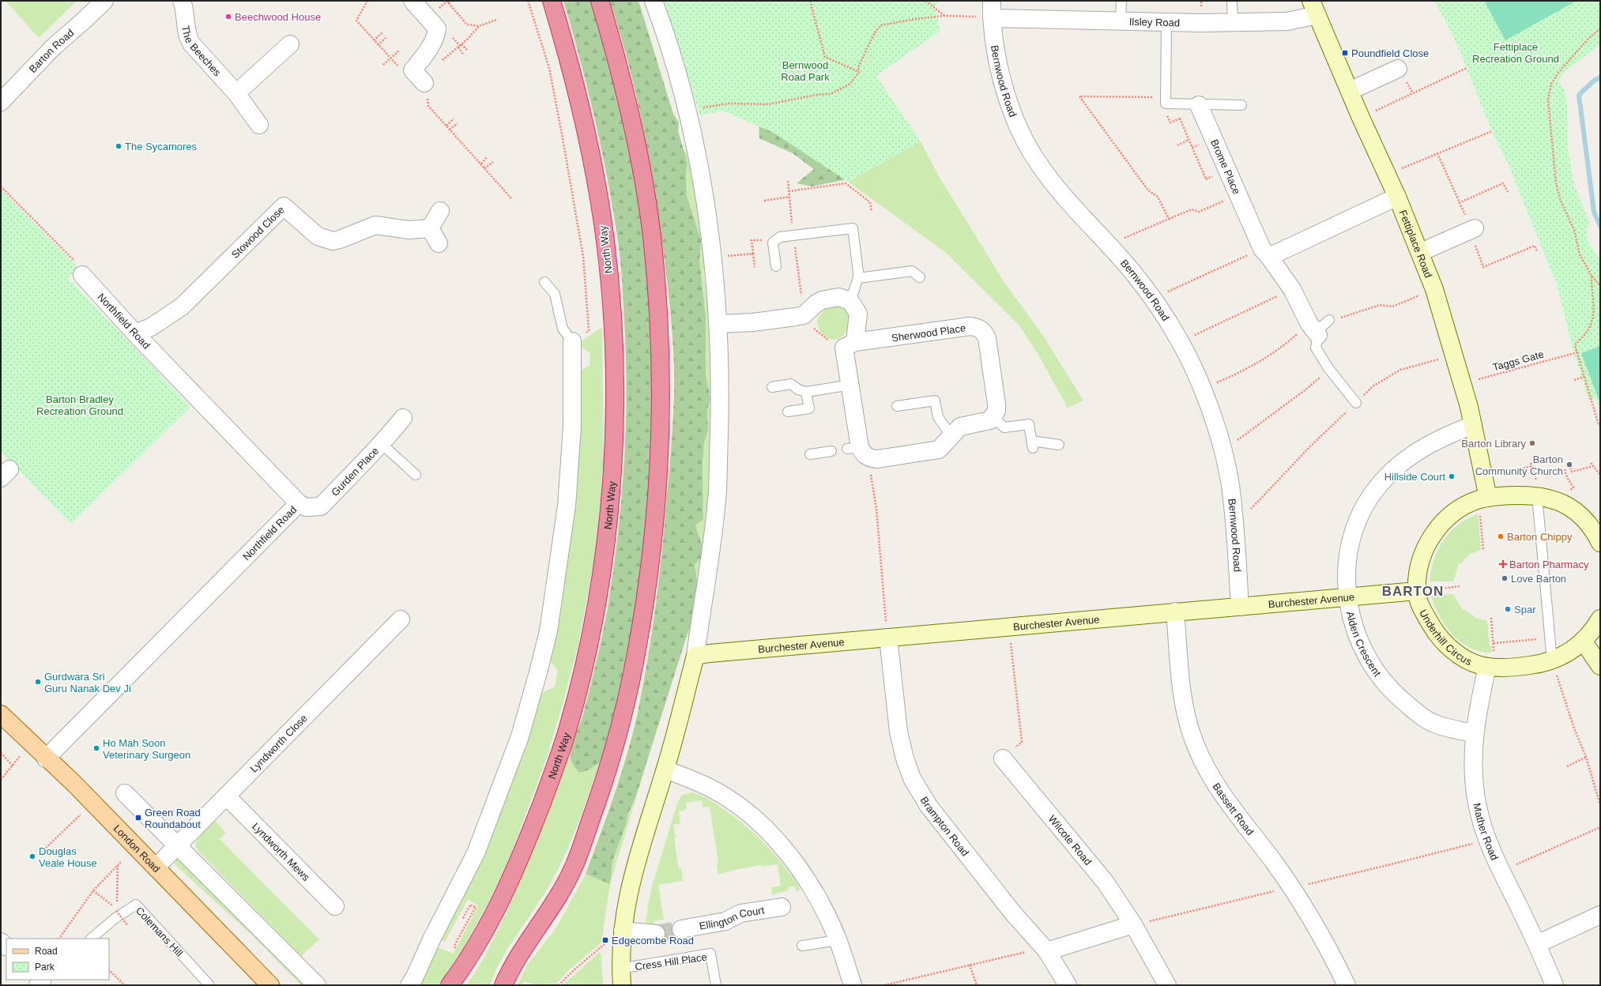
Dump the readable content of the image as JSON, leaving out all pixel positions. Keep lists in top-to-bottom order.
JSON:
{
  "streets": {
    "highway": ["North Way"],
    "main road": ["London Road"],
    "street": [
      "Ilsley Road",
      "The Beeches",
      "Barton Road",
      "Bernwood Road",
      "Brome Place",
      "Stowood Close",
      "Fettiplace Road",
      "Northfield Road",
      "Sherwood Place",
      "Gurden Place",
      "Burchester Avenue",
      "Underhill Circus",
      "Alden Crescent",
      "Lyndworth Close",
      "Bassett Road",
      "Brampton Road",
      "Mather Road",
      "Wilcote Road",
      "Lyndworth Mews",
      "Ellington Court"
    ],
    "lane": ["Colemans Hill", "Cress Hill Place"],
    "path": ["Taggs Gate"]
  },
  "crossings": [
    ["Ilsley Road", "Bernwood Road"],
    ["Ilsley Road", "Fettiplace Road"],
    ["Bernwood Road", "Burchester Avenue"],
    ["Stowood Close", "Northfield Road"],
    ["Fettiplace Road", "Taggs Gate"],
    ["Fettiplace Road", "Underhill Circus"],
    ["Fettiplace Road", "Alden Crescent"],
    ["Northfield Road", "Gurden Place"],
    ["Northfield Road", "London Road"],
    ["Burchester Avenue", "Underhill Circus"],
    ["Burchester Avenue", "Alden Crescent"],
    ["Burchester Avenue", "Bassett Road"],
    ["Burchester Avenue", "Brampton Road"],
    ["Underhill Circus", "Mather Road"],
    ["Alden Crescent", "Mather Road"],
    ["Lyndworth Close", "London Road"],
    ["Lyndworth Close", "Lyndworth Mews"]
  ],
  "districts": ["BARTON"],
  "parks": ["Fettiplace Recreation Ground", "Bernwood Road Park", "Barton Bradley Recreation Ground"],
  "places": {
    "other": [
      "Beechwood House",
      "The Sycamores",
      "Barton Library",
      "Barton Community Church",
      "Hillside Court",
      "Barton Chippy",
      "Love Barton",
      "Spar",
      "Gurdwara Sri Guru Nanak Dev Ji",
      "Ho Mah Soon Veterinary Surgeon",
      "Douglas Veale House"
    ],
    "transit": ["Poundfield Close", "Green Road Roundabout", "Edgecombe Road"],
    "health": ["Barton Pharmacy"]
  },
  "legend": ["Road", "Park"]
}
